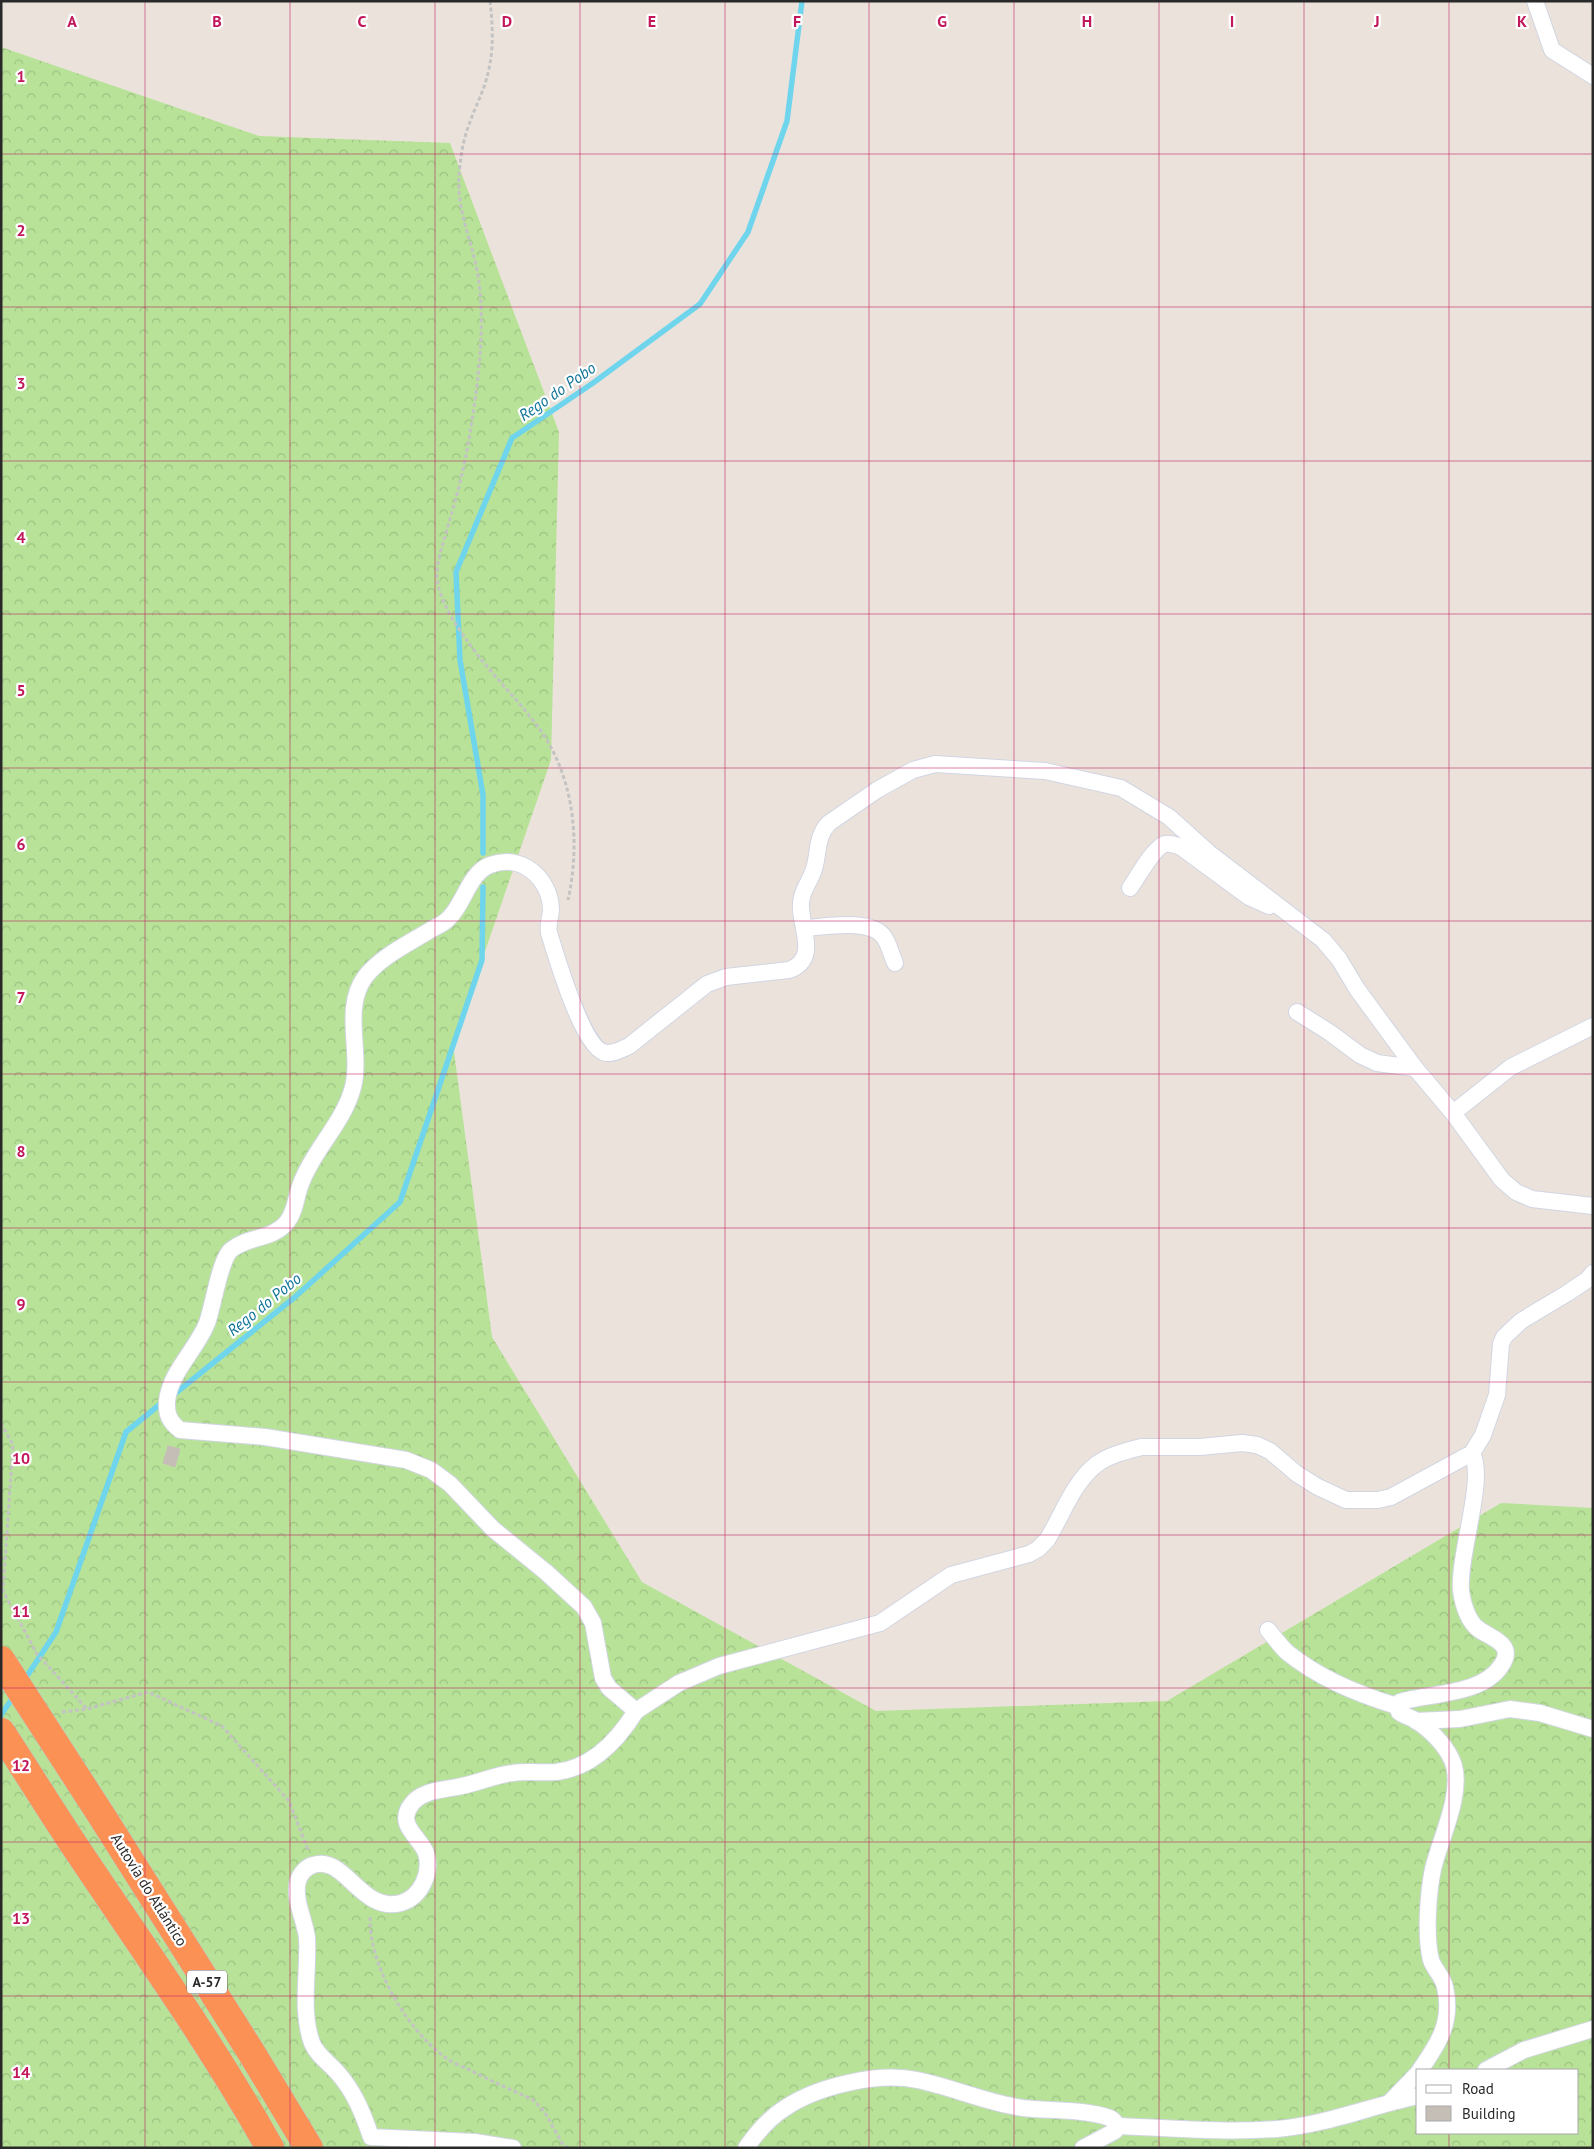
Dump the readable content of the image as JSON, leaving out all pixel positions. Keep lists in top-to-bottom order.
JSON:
{
  "streets": {
    "highway": ["Autovía do Atlántico", "A-57"]
  },
  "water": ["Rego do Pobo"],
  "legend": ["Road", "Building"],
  "grid": {
    "columns": [
      "A",
      "B",
      "C",
      "D",
      "E",
      "F",
      "G",
      "H",
      "I",
      "J",
      "K"
    ],
    "rows": [
      "1",
      "2",
      "3",
      "4",
      "5",
      "6",
      "7",
      "8",
      "9",
      "10",
      "11",
      "12",
      "13",
      "14"
    ]
  }
}
